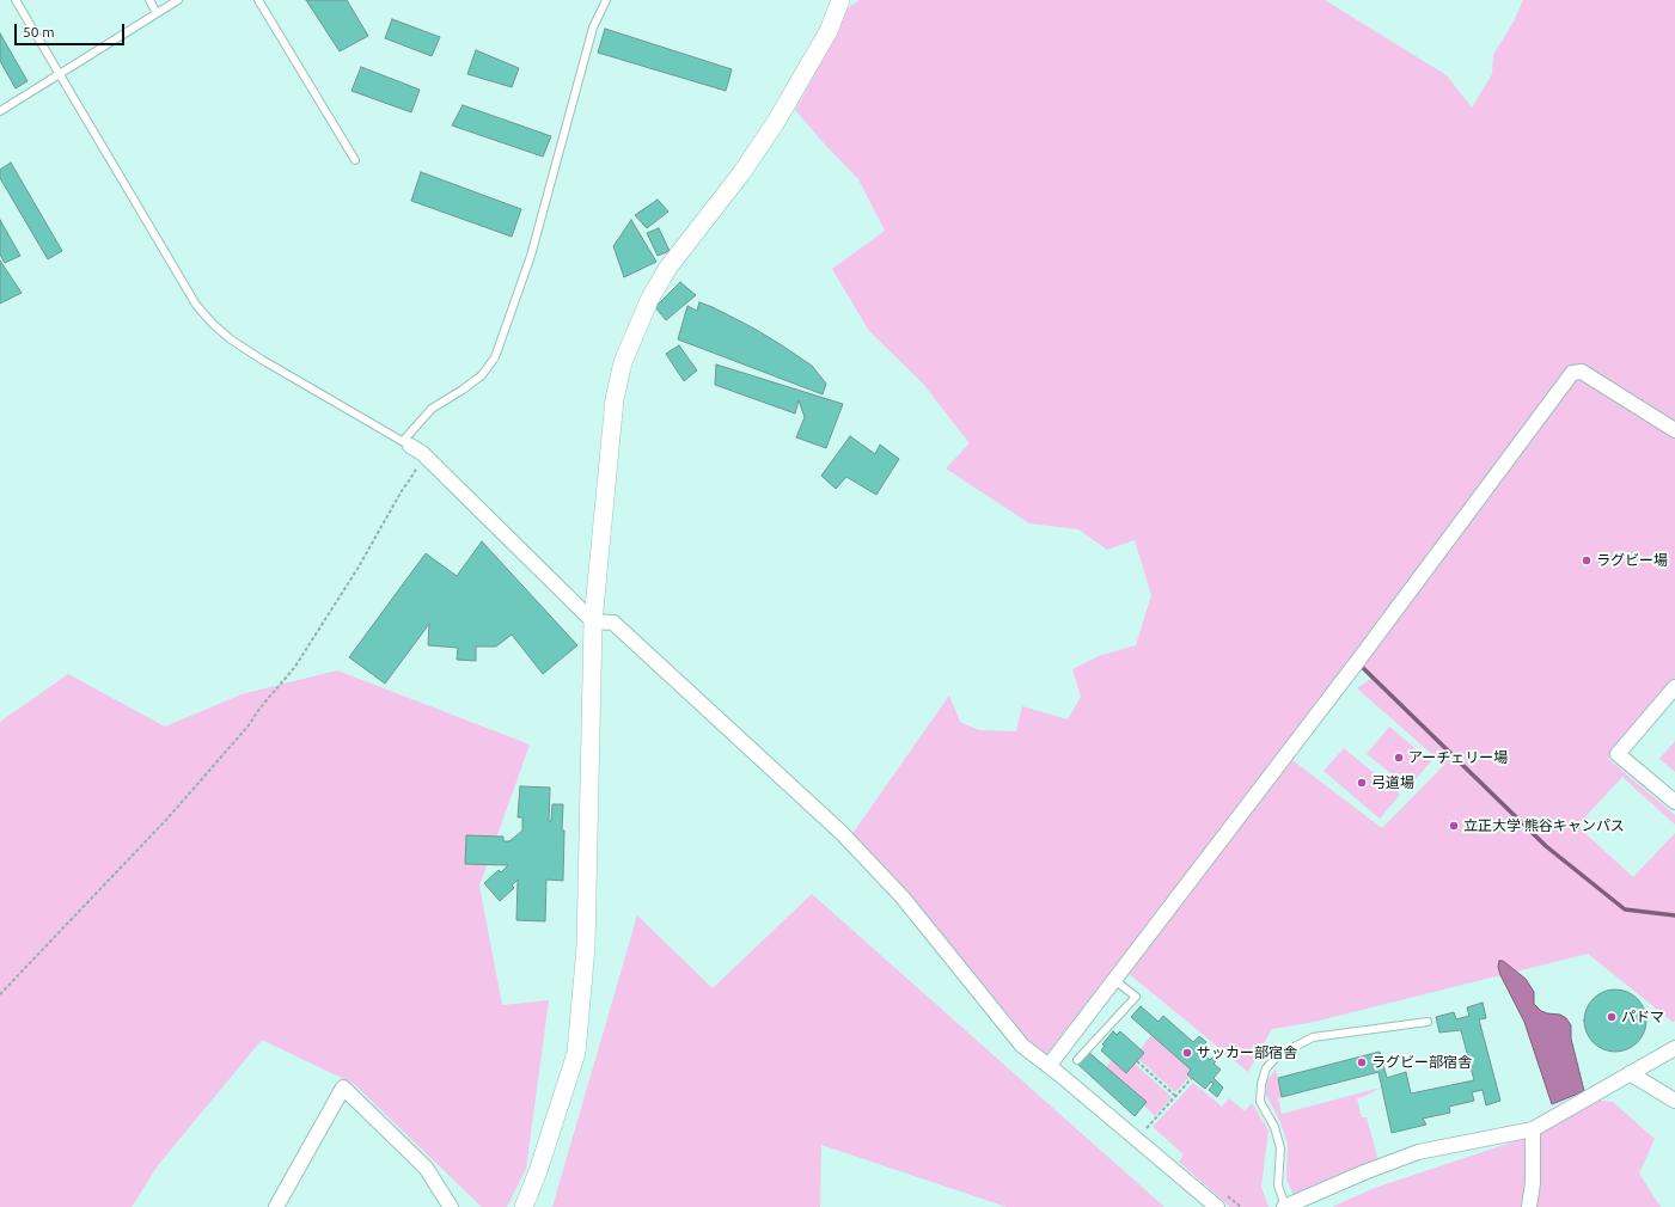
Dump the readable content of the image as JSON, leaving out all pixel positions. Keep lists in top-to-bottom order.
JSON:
{
  "places": [
    "ラグビー場",
    "アーチェリー場",
    "弓道場",
    "立正大学 熊谷キャンパス",
    "パドマ",
    "サッカー部宿舎",
    "ラグビー部宿舎"
  ],
  "scale_bar": "50 m"
}
